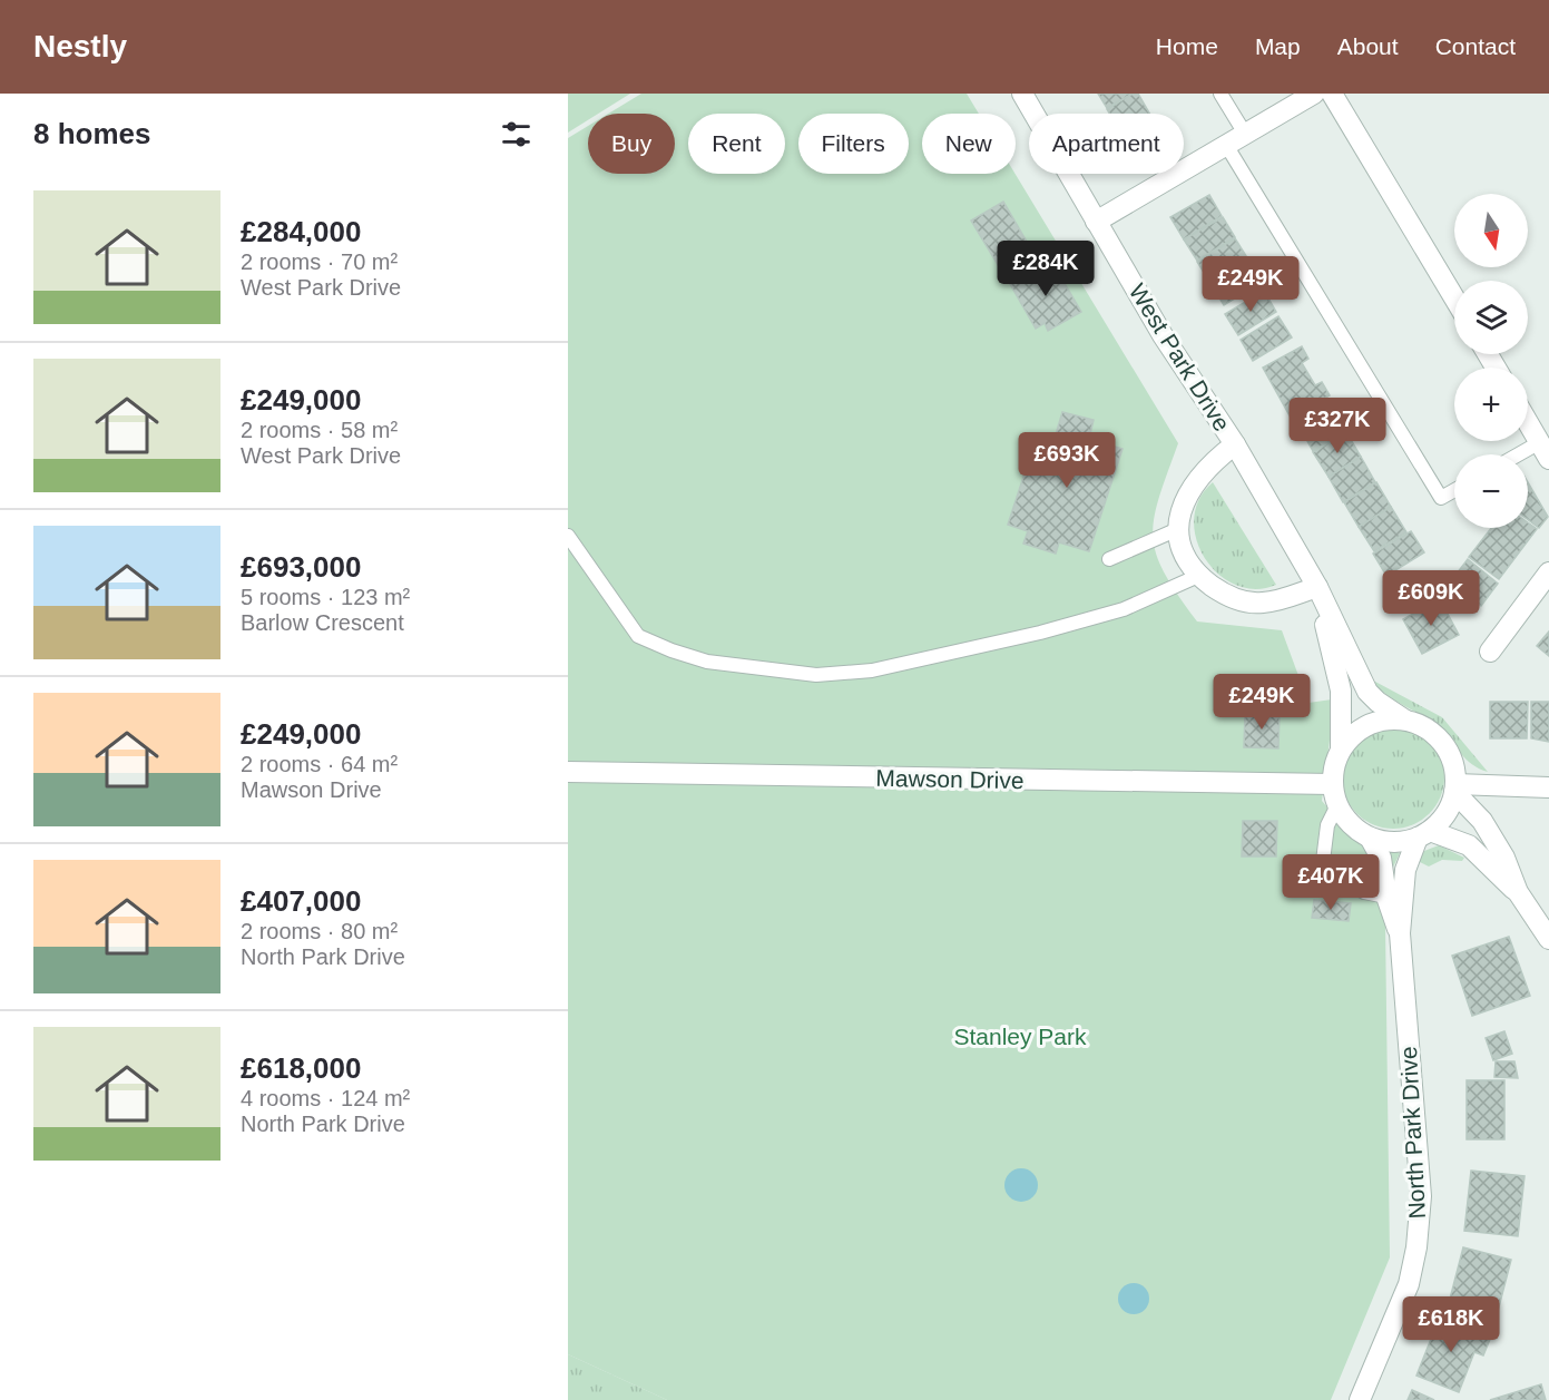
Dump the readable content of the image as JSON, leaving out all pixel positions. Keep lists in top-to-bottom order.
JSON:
{
  "streets": {
    "street": ["West Park Drive", "Mawson Drive", "North Park Drive"]
  },
  "crossings": [
    ["West Park Drive", "Mawson Drive"],
    ["West Park Drive", "North Park Drive"],
    ["Mawson Drive", "North Park Drive"]
  ],
  "parks": ["Stanley Park"],
  "north": "bottom",
  "page": {
    "header": "Nestly",
    "nav": [
      "Home",
      "Map",
      "About",
      "Contact"
    ],
    "heading": "8 homes",
    "chip": [
      "Buy",
      "Rent",
      "Filters",
      "New",
      "Apartment"
    ],
    "list": [
      {
        "name": "£284,000",
        "note": "2 rooms · 70 m² · West Park Drive"
      },
      {
        "name": "£249,000",
        "note": "2 rooms · 58 m² · West Park Drive"
      },
      {
        "name": "£693,000",
        "note": "5 rooms · 123 m² · Barlow Crescent"
      },
      {
        "name": "£249,000",
        "note": "2 rooms · 64 m² · Mawson Drive"
      },
      {
        "name": "£407,000",
        "note": "2 rooms · 80 m² · North Park Drive"
      },
      {
        "name": "£618,000",
        "note": "4 rooms · 124 m² · North Park Drive"
      }
    ],
    "map_buttons": ["+", "−"],
    "price": [
      "£284K",
      "£249K",
      "£327K",
      "£693K",
      "£609K",
      "£249K",
      "£407K",
      "£618K"
    ]
  }
}
